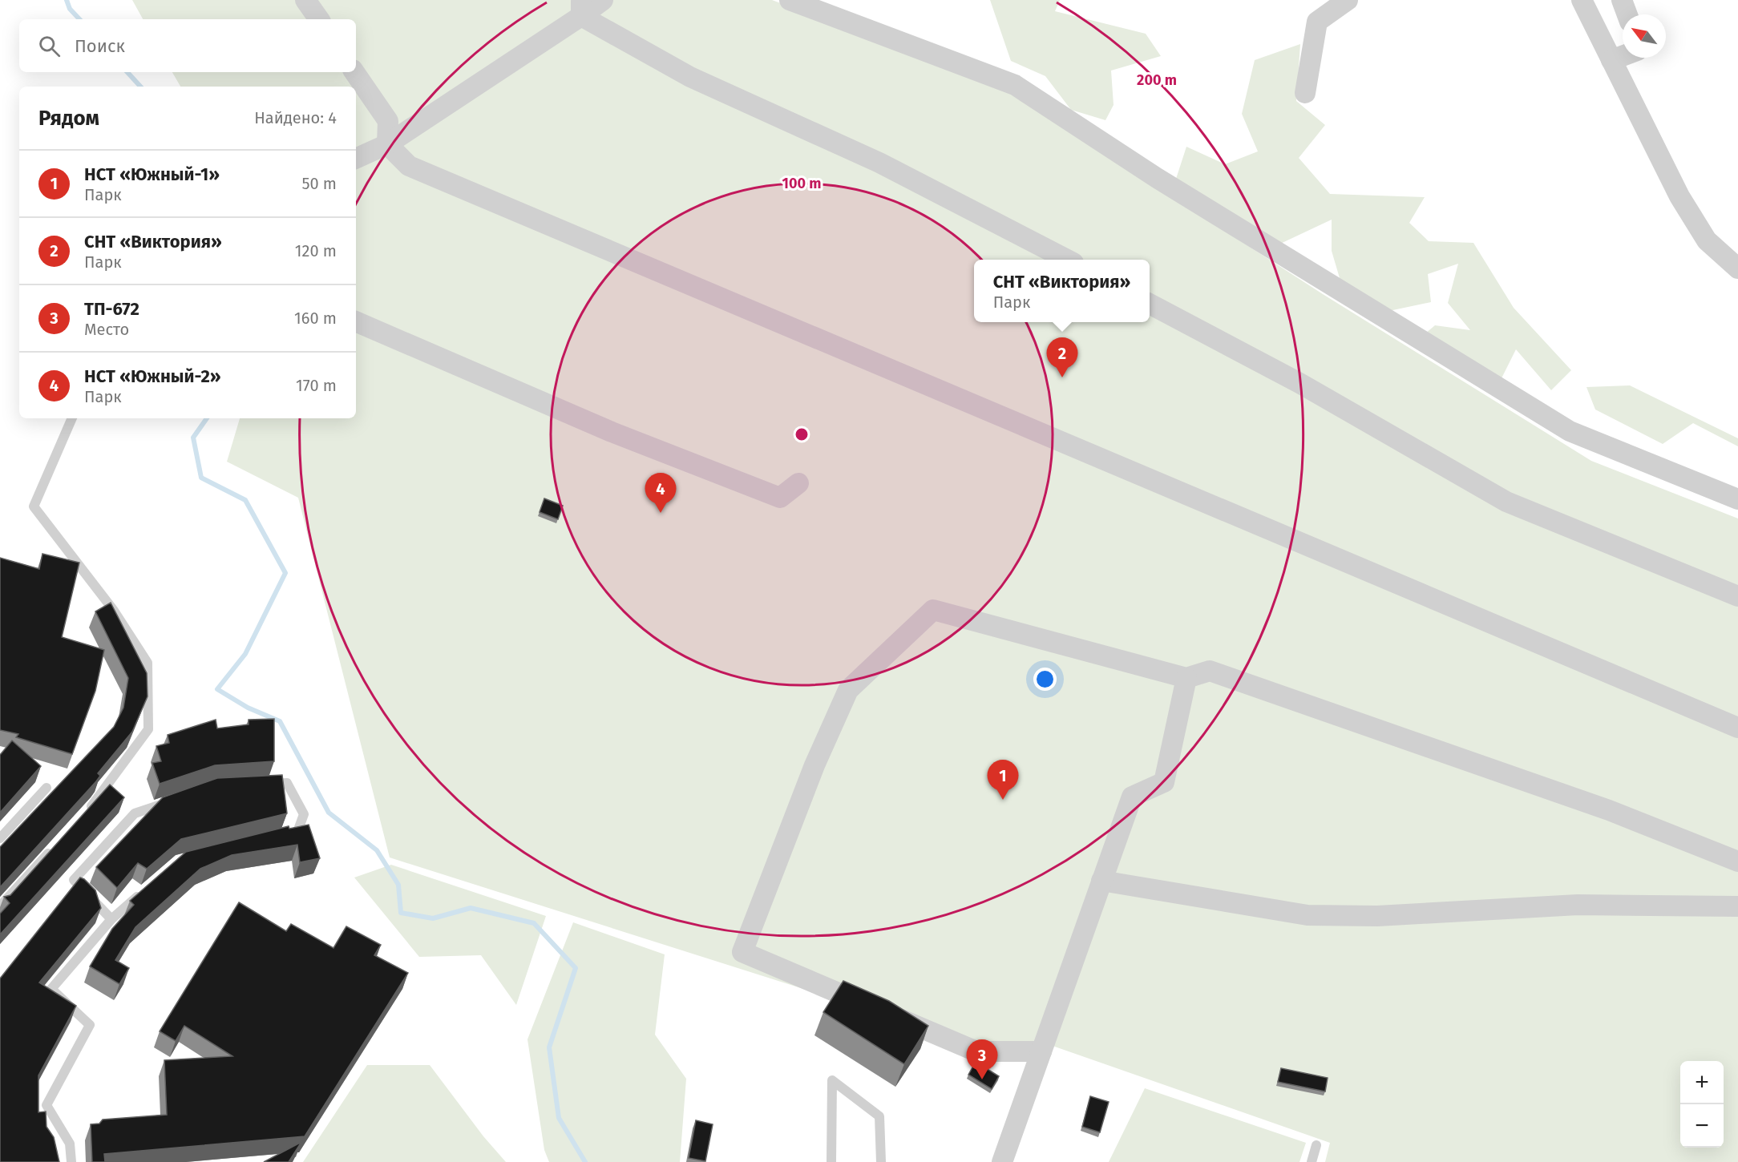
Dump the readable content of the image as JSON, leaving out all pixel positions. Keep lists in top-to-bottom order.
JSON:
{
  "north": "top left",
  "page": {
    "search": "Поиск",
    "heading": ["Рядом", "Найдено: 4"],
    "list": [
      {
        "mark": "1",
        "name": "НСТ «Южный-1»",
        "note": "Парк",
        "value": "50 m"
      },
      {
        "mark": "2",
        "name": "СНТ «Виктория»",
        "note": "Парк",
        "value": "120 m"
      },
      {
        "mark": "3",
        "name": "ТП-672",
        "note": "Место",
        "value": "160 m"
      },
      {
        "mark": "4",
        "name": "НСТ «Южный-2»",
        "note": "Парк",
        "value": "170 m"
      }
    ],
    "popup": ["СНТ «Виктория»", "Парк"],
    "pins": [
      "2",
      "4",
      "1",
      "3"
    ],
    "map_buttons": ["+", "−"]
  },
  "rings": ["200 m", "100 m"]
}
